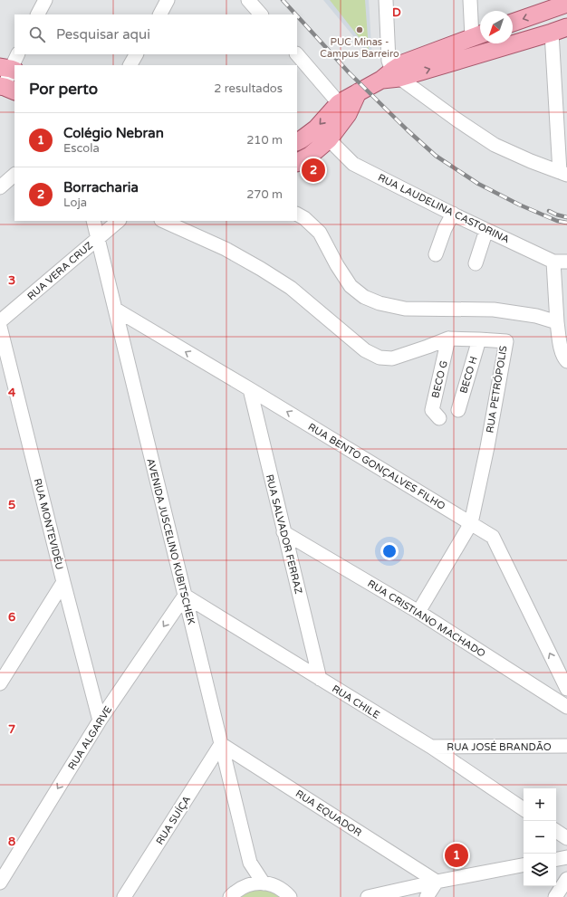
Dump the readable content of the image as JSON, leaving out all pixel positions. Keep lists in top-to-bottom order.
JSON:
{
  "streets": {
    "street": [
      "RUA LAUDELINA CASTORINA",
      "RUA VERA CRUZ",
      "BECO H",
      "BECO G",
      "RUA PETRÓPOLIS",
      "RUA BENTO GONÇALVES FILHO",
      "RUA MONTEVIDÉU",
      "RUA SALVADOR FERRAZ",
      "AVENIDA JUSCELINO KUBITSCHEK",
      "RUA CRISTIANO MACHADO",
      "RUA CHILE",
      "RUA ALGARVE",
      "RUA JOSÉ BRANDÃO",
      "RUA EQUADOR",
      "RUA SUÍÇA"
    ]
  },
  "crossings": [
    ["RUA VERA CRUZ", "AVENIDA JUSCELINO KUBITSCHEK"],
    ["BECO H", "RUA PETRÓPOLIS"],
    ["BECO G", "RUA PETRÓPOLIS"],
    ["RUA PETRÓPOLIS", "RUA BENTO GONÇALVES FILHO"],
    ["RUA PETRÓPOLIS", "RUA CRISTIANO MACHADO"],
    ["RUA BENTO GONÇALVES FILHO", "RUA SALVADOR FERRAZ"],
    ["RUA BENTO GONÇALVES FILHO", "AVENIDA JUSCELINO KUBITSCHEK"],
    ["RUA MONTEVIDÉU", "RUA ALGARVE"],
    ["RUA SALVADOR FERRAZ", "RUA CRISTIANO MACHADO"],
    ["RUA SALVADOR FERRAZ", "RUA CHILE"],
    ["AVENIDA JUSCELINO KUBITSCHEK", "RUA CHILE"],
    ["AVENIDA JUSCELINO KUBITSCHEK", "RUA ALGARVE"],
    ["AVENIDA JUSCELINO KUBITSCHEK", "RUA EQUADOR"],
    ["AVENIDA JUSCELINO KUBITSCHEK", "RUA SUÍÇA"],
    ["RUA CHILE", "RUA ALGARVE"],
    ["RUA CHILE", "RUA JOSÉ BRANDÃO"],
    ["RUA EQUADOR", "RUA SUÍÇA"]
  ],
  "one_way": ["RUA BENTO GONÇALVES FILHO"],
  "places": ["PUC Minas - Campus Barreiro"],
  "north": "bottom left",
  "page": {
    "search": "Pesquisar aqui",
    "heading": ["Por perto", "2 resultados"],
    "list": [
      {
        "mark": "1",
        "name": "Colégio Nebran",
        "note": "Escola",
        "value": "210 m"
      },
      {
        "mark": "2",
        "name": "Borracharia",
        "note": "Loja",
        "value": "270 m"
      }
    ],
    "pins": ["2", "1"],
    "map_buttons": ["+", "−"]
  },
  "grid": {
    "columns": ["D"],
    "rows": [
      "3",
      "4",
      "5",
      "6",
      "7",
      "8"
    ]
  }
}
